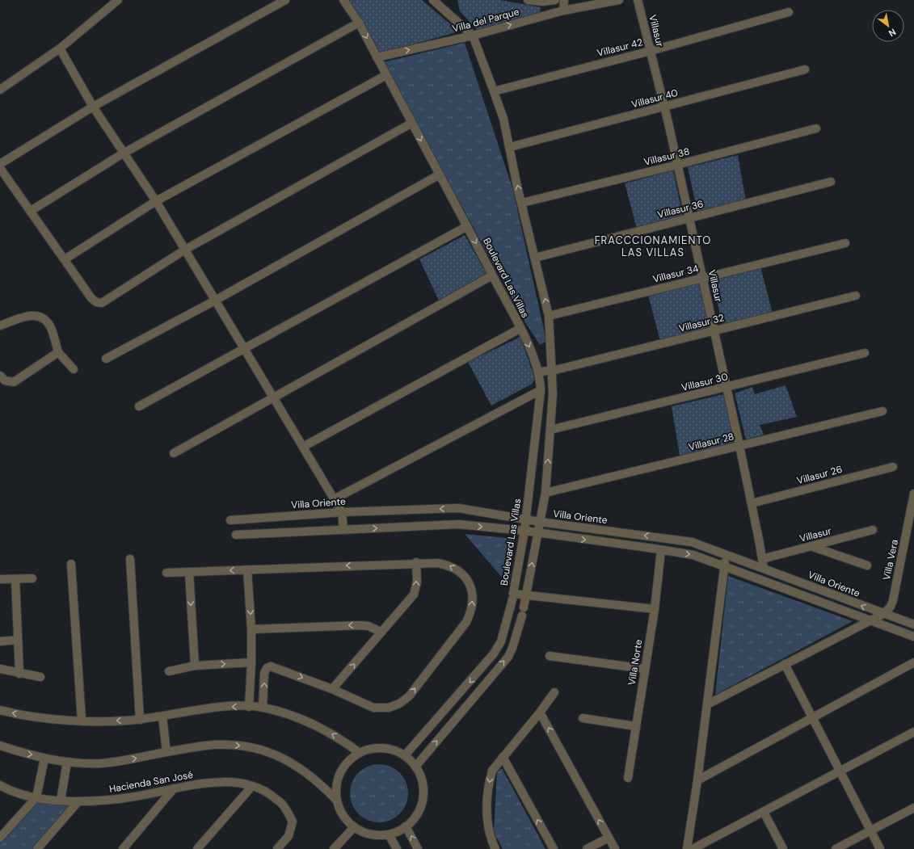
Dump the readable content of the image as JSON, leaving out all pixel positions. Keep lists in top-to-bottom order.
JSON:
{
  "streets": {
    "street": [
      "Villa del Parque",
      "Villasur",
      "Villasur 42",
      "Villasur 40",
      "Villasur 38",
      "Villasur 36",
      "Villasur 34",
      "Boulevard Las Villas",
      "Villasur 32",
      "Villasur 30",
      "Villasur 28",
      "Villasur 26",
      "Villa Oriente",
      "Villa Vera",
      "Villa Norte",
      "Hacienda San José"
    ]
  },
  "crossings": [
    ["Villa del Parque", "Boulevard Las Villas"],
    ["Villasur", "Villasur 42"],
    ["Villasur", "Villasur 40"],
    ["Villasur", "Villasur 38"],
    ["Villasur", "Villasur 36"],
    ["Villasur", "Villasur 34"],
    ["Villasur", "Villasur 32"],
    ["Villasur", "Villasur 30"],
    ["Villasur", "Villasur 28"],
    ["Villasur", "Villasur 26"],
    ["Villasur", "Villa Oriente"],
    ["Boulevard Las Villas", "Villasur 32"],
    ["Boulevard Las Villas", "Villa Oriente"],
    ["Villa Oriente", "Villa Vera"]
  ],
  "one_way": ["Villa del Parque"],
  "districts": ["FRACCCIONAMIENTO LAS VILLAS"],
  "north": "bottom right"
}
